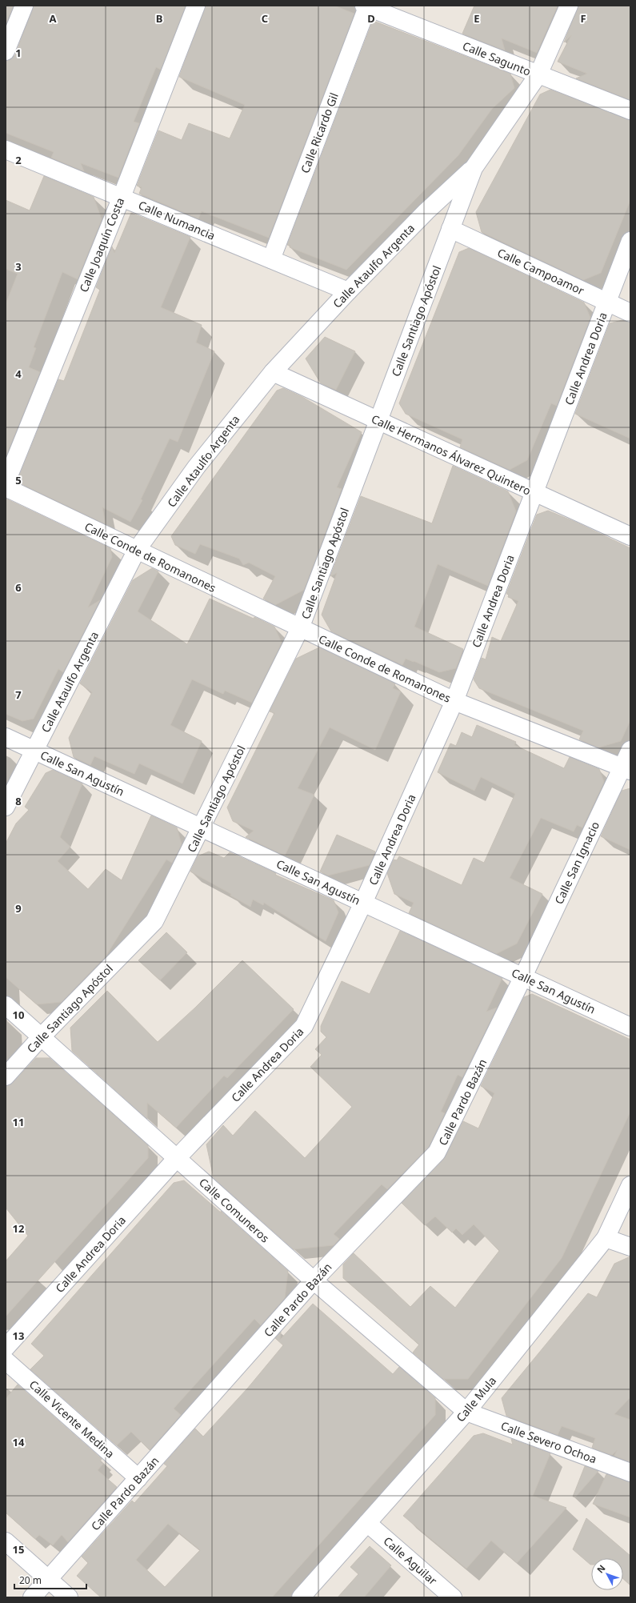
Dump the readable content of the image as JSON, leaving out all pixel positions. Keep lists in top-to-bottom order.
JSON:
{
  "streets": {
    "street": [
      "Calle Sagunto",
      "Calle Ricardo Gil",
      "Calle Numancia",
      "Calle Joaquín Costa",
      "Calle Ataulfo Argenta",
      "Calle Campoamor",
      "Calle Santiago Apóstol",
      "Calle Andrea Doria",
      "Calle Hermanos Álvarez Quintero",
      "Calle Conde de Romanones",
      "Calle San Agustín",
      "Calle San Ignacio",
      "Calle Pardo Bazán",
      "Calle Comuneros",
      "Calle Mula",
      "Calle Vicente Medina",
      "Calle Severo Ochoa",
      "Calle Aguilar"
    ]
  },
  "crossings": [
    ["Calle Sagunto", "Calle Ricardo Gil"],
    ["Calle Sagunto", "Calle Santiago Apóstol"],
    ["Calle Ricardo Gil", "Calle Numancia"],
    ["Calle Numancia", "Calle Joaquín Costa"],
    ["Calle Numancia", "Calle Ataulfo Argenta"],
    ["Calle Ataulfo Argenta", "Calle Santiago Apóstol"],
    ["Calle Ataulfo Argenta", "Calle Hermanos Álvarez Quintero"],
    ["Calle Ataulfo Argenta", "Calle Conde de Romanones"],
    ["Calle Ataulfo Argenta", "Calle San Agustín"],
    ["Calle Campoamor", "Calle Santiago Apóstol"],
    ["Calle Campoamor", "Calle Andrea Doria"],
    ["Calle Santiago Apóstol", "Calle Hermanos Álvarez Quintero"],
    ["Calle Santiago Apóstol", "Calle Conde de Romanones"],
    ["Calle Santiago Apóstol", "Calle San Agustín"],
    ["Calle Santiago Apóstol", "Calle Comuneros"],
    ["Calle Andrea Doria", "Calle Hermanos Álvarez Quintero"],
    ["Calle Andrea Doria", "Calle Conde de Romanones"],
    ["Calle Andrea Doria", "Calle San Agustín"],
    ["Calle Andrea Doria", "Calle Comuneros"],
    ["Calle Conde de Romanones", "Calle San Ignacio"],
    ["Calle San Agustín", "Calle San Ignacio"],
    ["Calle San Agustín", "Calle Pardo Bazán"],
    ["Calle San Ignacio", "Calle Pardo Bazán"],
    ["Calle Pardo Bazán", "Calle Comuneros"],
    ["Calle Pardo Bazán", "Calle Vicente Medina"],
    ["Calle Comuneros", "Calle Mula"],
    ["Calle Comuneros", "Calle Severo Ochoa"],
    ["Calle Mula", "Calle Severo Ochoa"],
    ["Calle Mula", "Calle Aguilar"]
  ],
  "scale_bar": "20 m",
  "north": "top left",
  "grid": {
    "columns": [
      "A",
      "B",
      "C",
      "D",
      "E",
      "F"
    ],
    "rows": [
      "1",
      "2",
      "3",
      "4",
      "5",
      "6",
      "7",
      "8",
      "9",
      "10",
      "11",
      "12",
      "13",
      "14",
      "15"
    ]
  }
}
